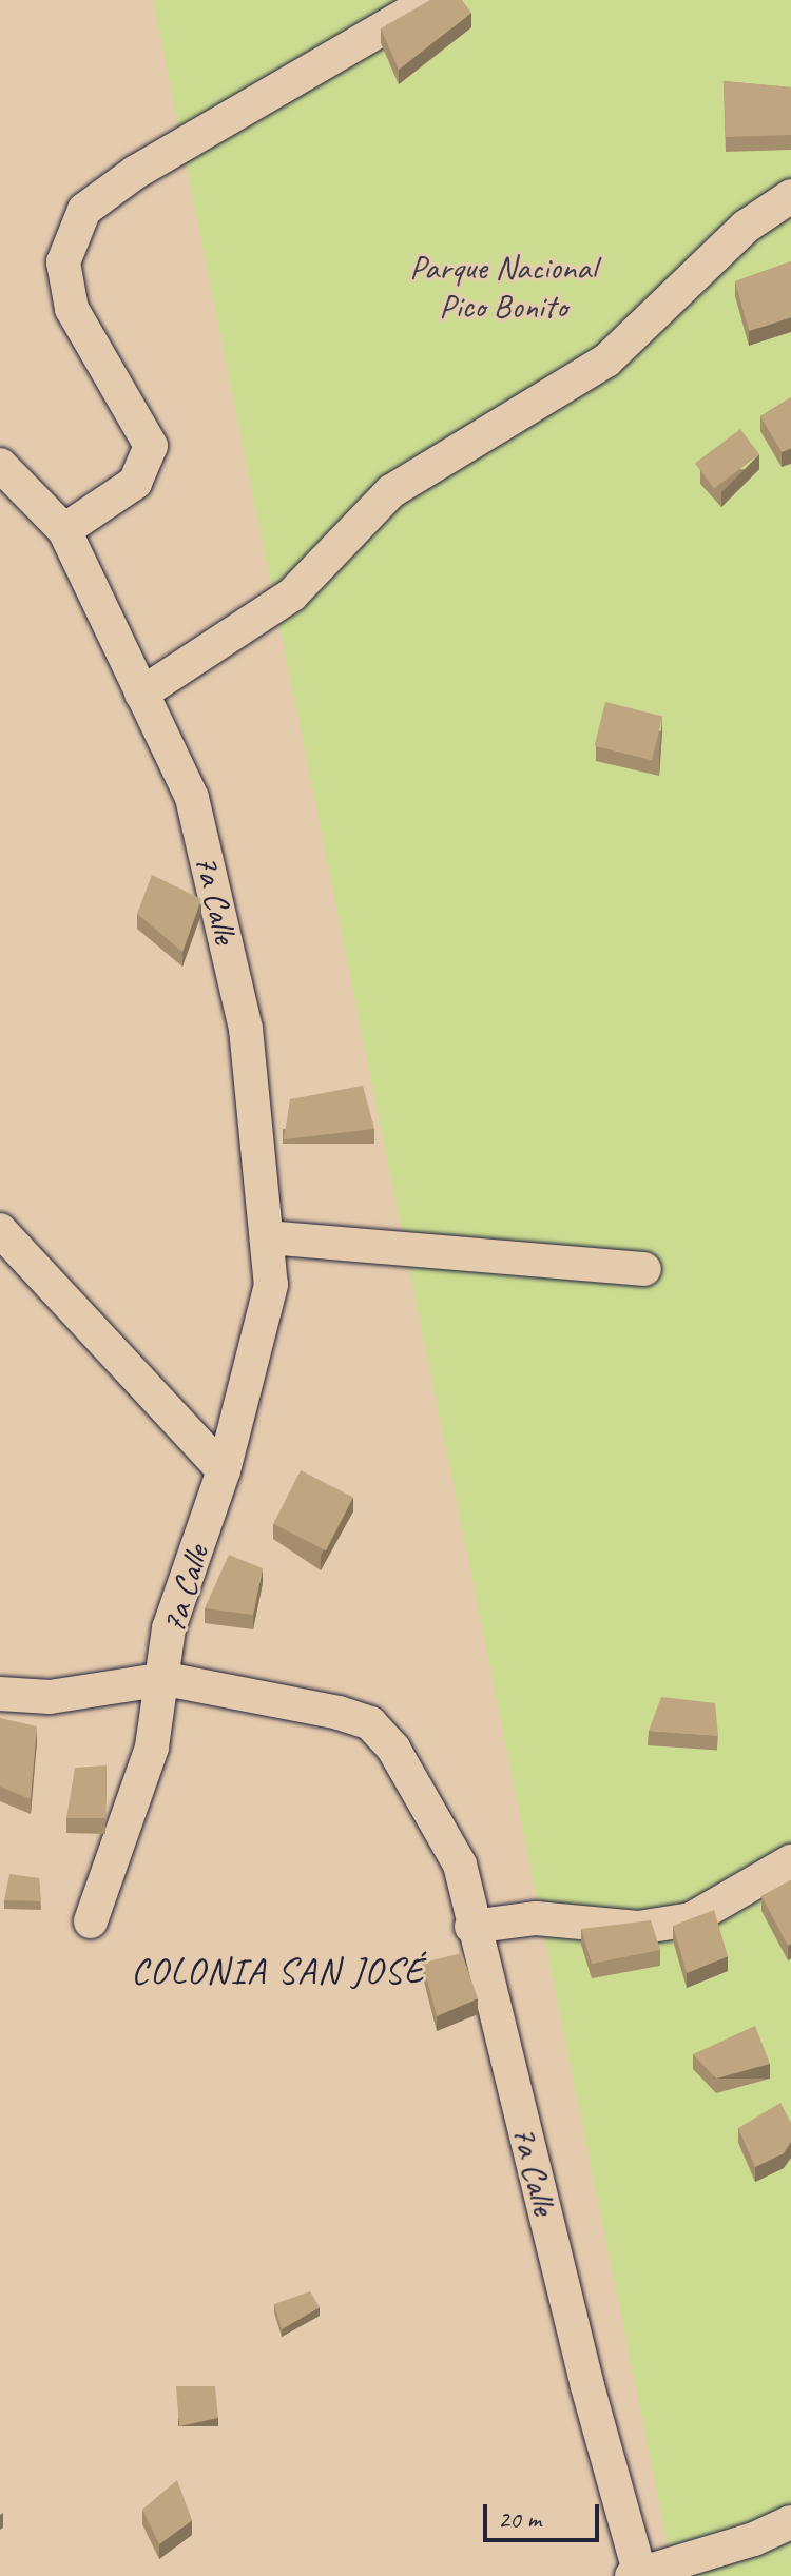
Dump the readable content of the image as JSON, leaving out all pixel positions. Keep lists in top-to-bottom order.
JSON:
{
  "streets": {
    "street": ["7a Calle"]
  },
  "districts": ["COLONIA SAN JOSÉ"],
  "parks": ["Parque Nacional Pico Bonito"],
  "scale_bar": "20 m"
}
